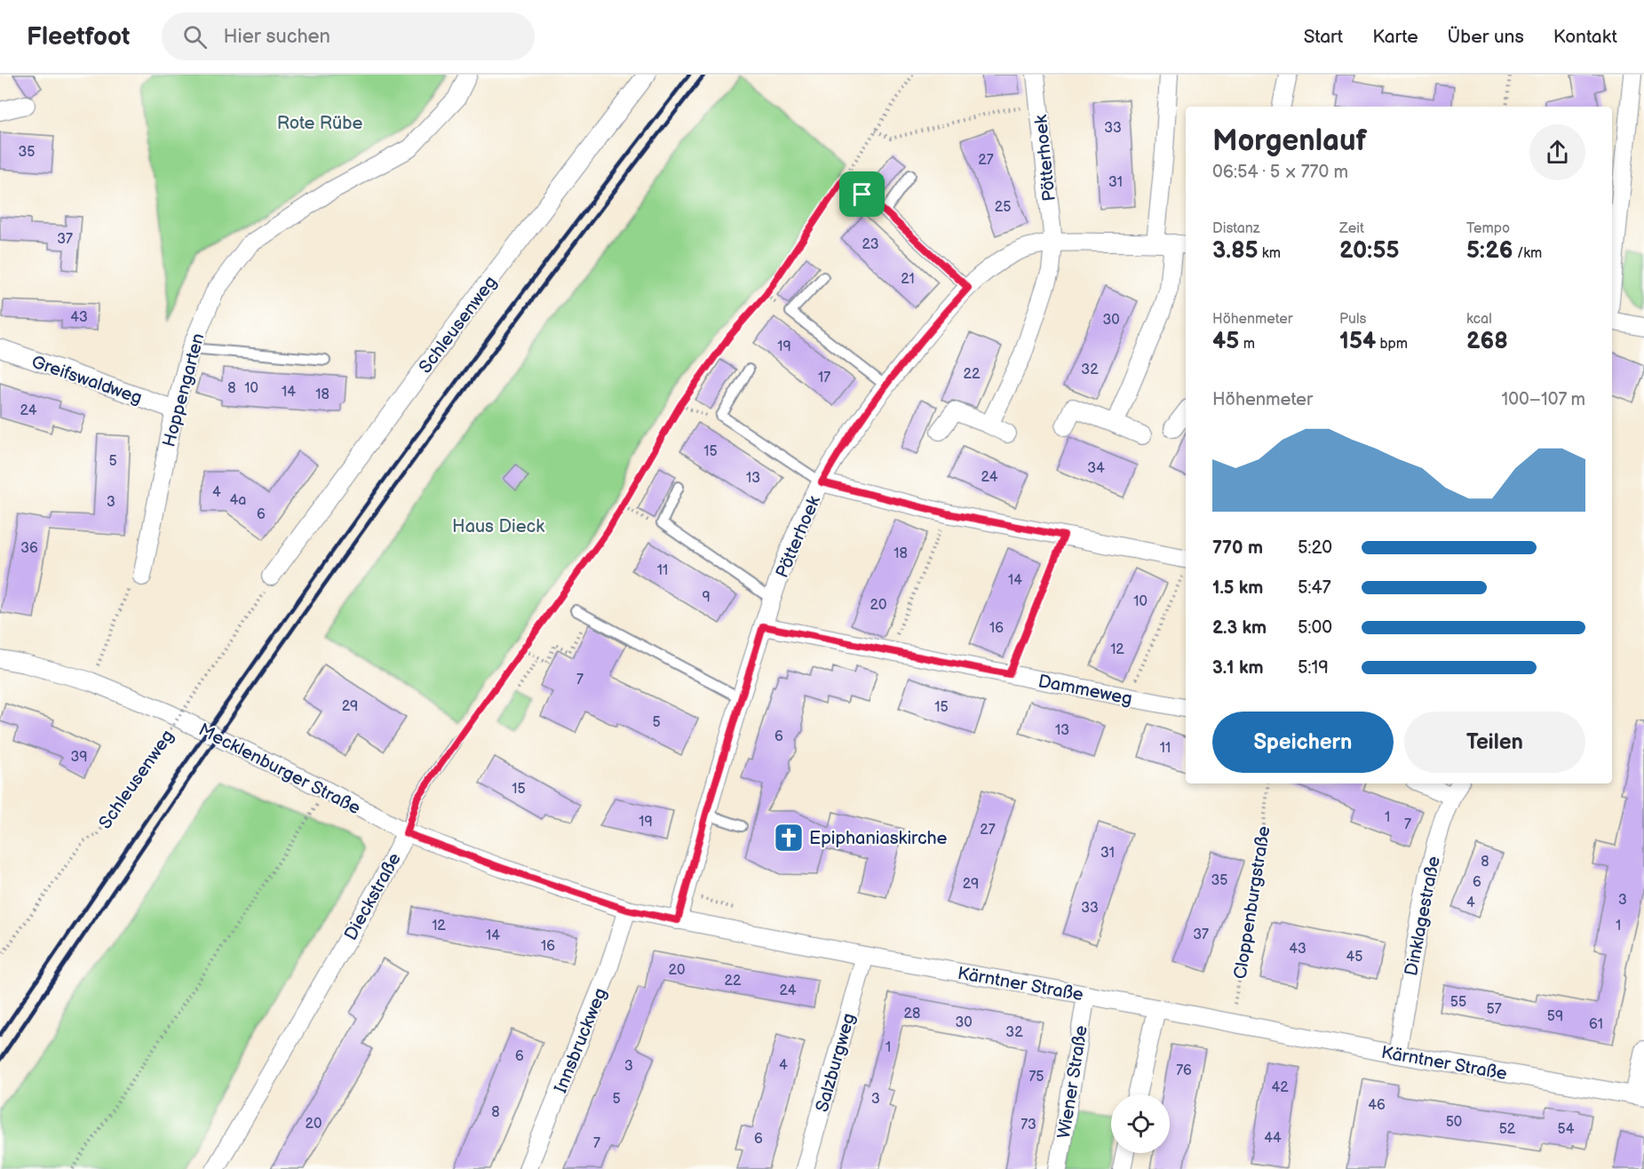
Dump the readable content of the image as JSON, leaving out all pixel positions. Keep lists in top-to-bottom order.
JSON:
{
  "streets": {
    "street": [
      "Pötterhoek",
      "Schleusenweg",
      "Greifswaldweg",
      "Hoppengarten",
      "Dammeweg",
      "Mecklenburger Straße",
      "Dieckstraße",
      "Dinklagestraße",
      "Kärntner Straße",
      "Innsbruckweg",
      "Salzburgweg",
      "Wiener Straße"
    ],
    "path": ["Cloppenburgstraße"]
  },
  "crossings": [
    ["Pötterhoek", "Dammeweg"],
    ["Pötterhoek", "Kärntner Straße"],
    ["Greifswaldweg", "Hoppengarten"],
    ["Mecklenburger Straße", "Dieckstraße"],
    ["Mecklenburger Straße", "Kärntner Straße"],
    ["Dieckstraße", "Kärntner Straße"],
    ["Cloppenburgstraße", "Kärntner Straße"],
    ["Dinklagestraße", "Kärntner Straße"],
    ["Kärntner Straße", "Innsbruckweg"],
    ["Kärntner Straße", "Salzburgweg"],
    ["Kärntner Straße", "Wiener Straße"]
  ],
  "parks": ["Rote Rübe", "Haus Dieck"],
  "places": {
    "church": ["Epiphaniaskirche"]
  },
  "house_numbers": [
    "33",
    "35",
    "27",
    "31",
    "25",
    "37",
    "23",
    "21",
    "43",
    "30",
    "19",
    "32",
    "22",
    "17",
    "8",
    "10",
    "14",
    "18",
    "24",
    "15",
    "5",
    "34",
    "24",
    "13",
    "4",
    "4a",
    "3",
    "6",
    "36",
    "18",
    "11",
    "14",
    "9",
    "10",
    "20",
    "16",
    "12",
    "7",
    "29",
    "15",
    "5",
    "13",
    "6",
    "11",
    "39",
    "15",
    "1",
    "19",
    "7",
    "27",
    "31",
    "8",
    "35",
    "6",
    "29",
    "3",
    "4",
    "33",
    "12",
    "1",
    "37",
    "14",
    "16",
    "43",
    "45",
    "20",
    "22",
    "24",
    "55",
    "57",
    "28",
    "59",
    "30",
    "61",
    "32",
    "1",
    "6",
    "4",
    "3",
    "76",
    "75",
    "42",
    "5",
    "3",
    "46",
    "8",
    "50",
    "20",
    "73",
    "52",
    "54",
    "44",
    "6",
    "7"
  ],
  "page": {
    "header": "Fleetfoot",
    "search": "Hier suchen",
    "nav": [
      "Start",
      "Karte",
      "Über uns",
      "Kontakt"
    ],
    "heading": ["Morgenlauf", "06:54 · 5 × 770 m"],
    "stats": [
      ["Distanz", "3.85 km"],
      ["Zeit", "20:55"],
      ["Tempo", "5:26 /km"],
      ["Höhenmeter", "45 m"],
      ["Puls", "154 bpm"],
      ["kcal", "268"]
    ],
    "chart": ["Höhenmeter", "100–107 m"],
    "list": [
      {
        "name": "770 m",
        "note": "5:20"
      },
      {
        "name": "1.5 km",
        "note": "5:47"
      },
      {
        "name": "2.3 km",
        "note": "5:00"
      },
      {
        "name": "3.1 km",
        "note": "5:19"
      }
    ],
    "buttons": ["Speichern", "Teilen"]
  }
}
